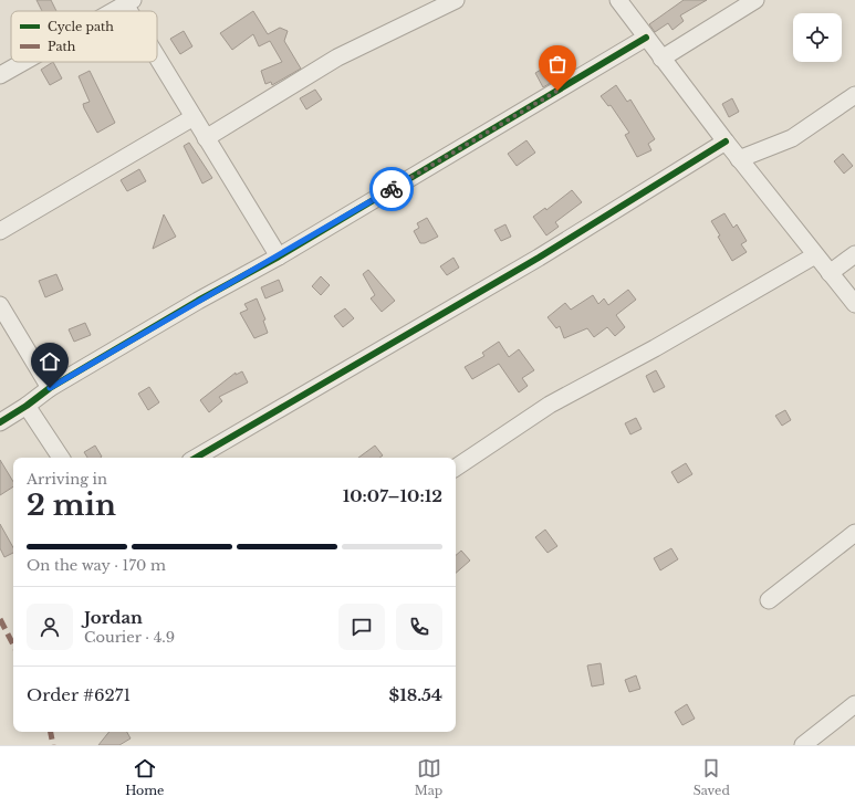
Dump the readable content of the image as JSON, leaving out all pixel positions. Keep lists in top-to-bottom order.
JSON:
{
  "legend": ["Cycle path", "Path"],
  "page": {
    "heading": ["2 min", "Arriving in", "10:07–10:12"],
    "panel": [
      "Jordan",
      "Courier · 4.9",
      "Order #6271",
      "$18.54"
    ],
    "bar": "On the way · 170 m",
    "tabs": ["Home", "Map", "Saved"]
  }
}
